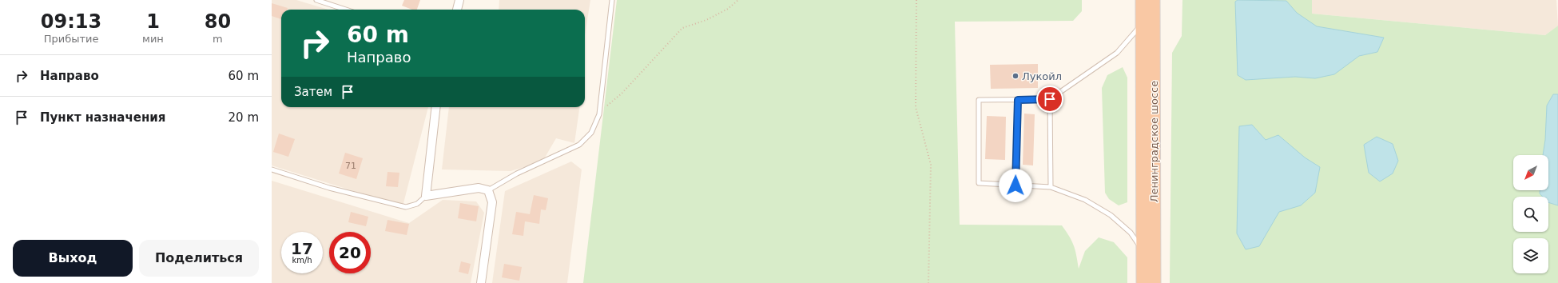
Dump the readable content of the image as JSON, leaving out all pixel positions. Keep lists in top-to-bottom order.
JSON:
{
  "streets": {
    "highway": ["Ленинградское шоссе"]
  },
  "places": ["Лукойл"],
  "house_numbers": ["71"],
  "north": "bottom left",
  "page": {
    "eta": [
      "09:13",
      "Прибытие",
      "1",
      "мин",
      "80",
      "m"
    ],
    "turn": ["60 m", "Направо"],
    "list": [
      {
        "name": "Направо",
        "value": "60 m"
      },
      {
        "name": "Пункт назначения",
        "value": "20 m"
      }
    ],
    "then": "Затем",
    "speed": "17 km/h",
    "limit": "20",
    "buttons": ["Выход", "Поделиться"]
  }
}
